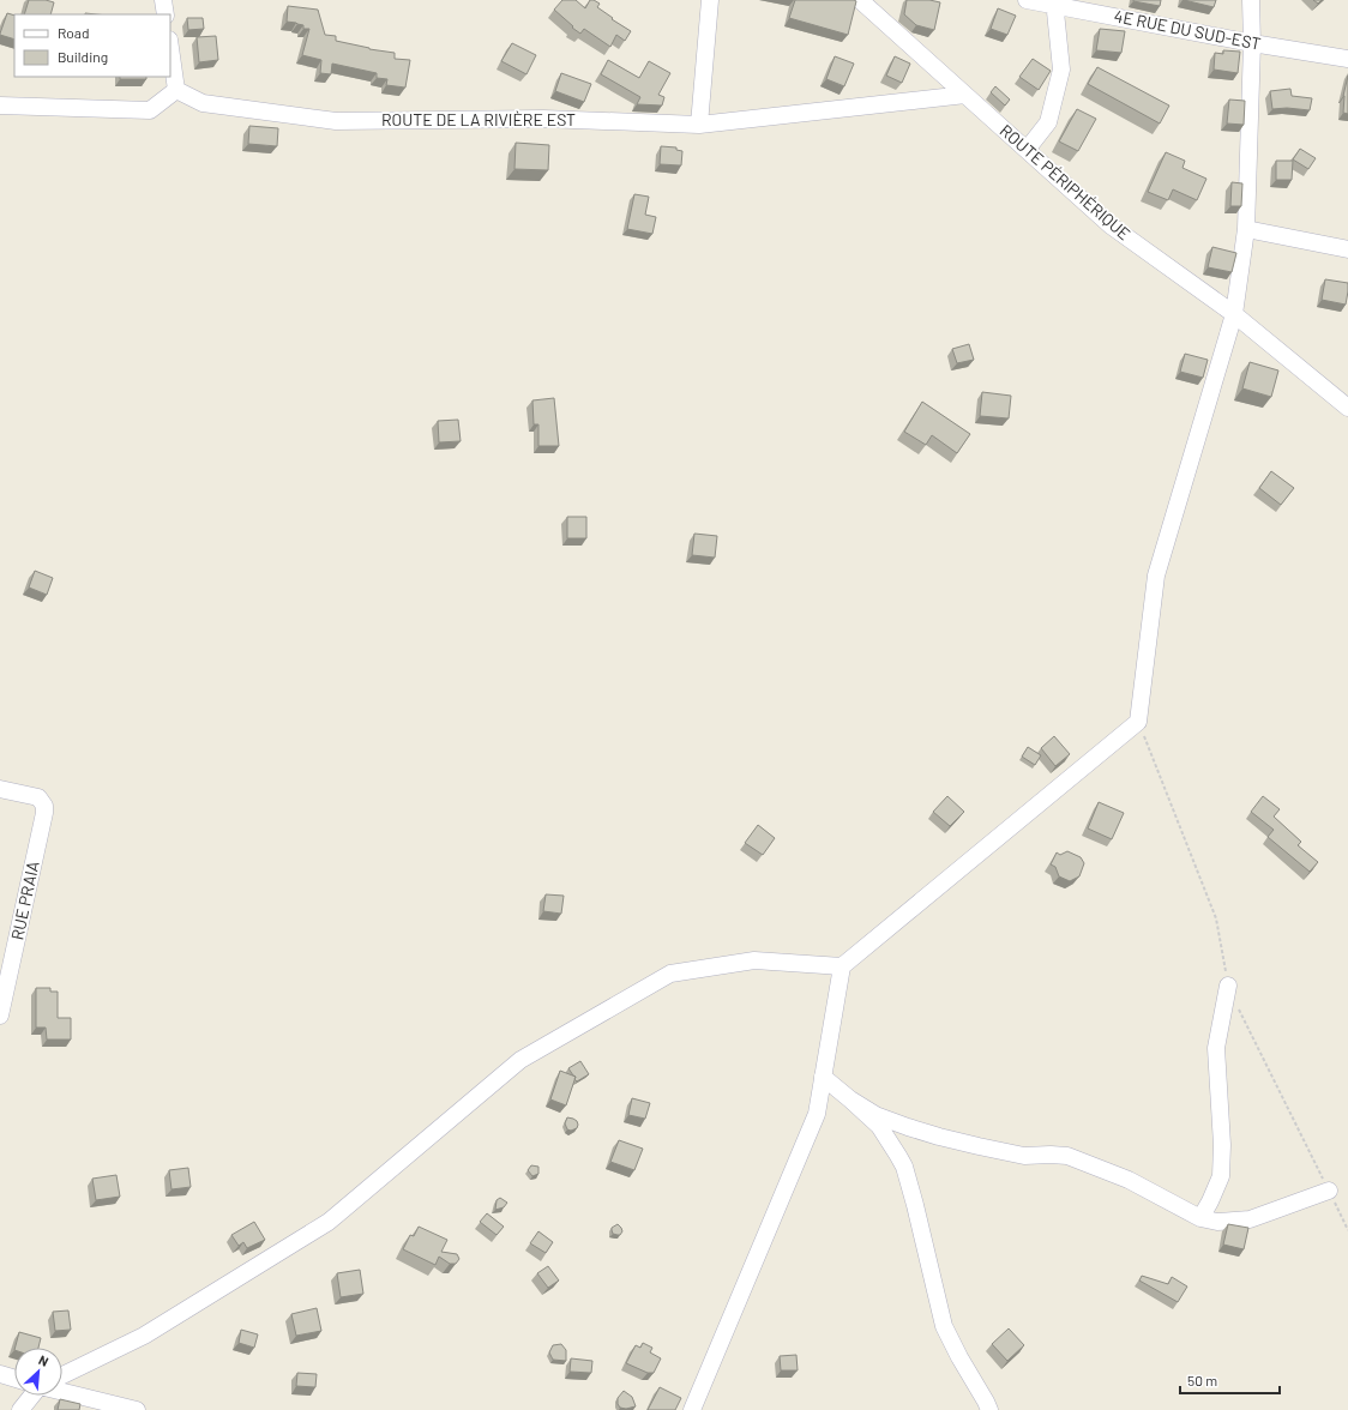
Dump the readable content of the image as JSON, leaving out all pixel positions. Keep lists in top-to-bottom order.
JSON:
{
  "streets": {
    "street": [
      "4E RUE DU SUD-EST",
      "ROUTE DE LA RIVIÈRE EST",
      "ROUTE PÉRIPHÉRIQUE",
      "RUE PRAIA"
    ]
  },
  "crossings": [
    ["ROUTE DE LA RIVIÈRE EST", "ROUTE PÉRIPHÉRIQUE"]
  ],
  "legend": ["Road", "Building"],
  "scale_bar": "50 m",
  "north": "top right"
}
